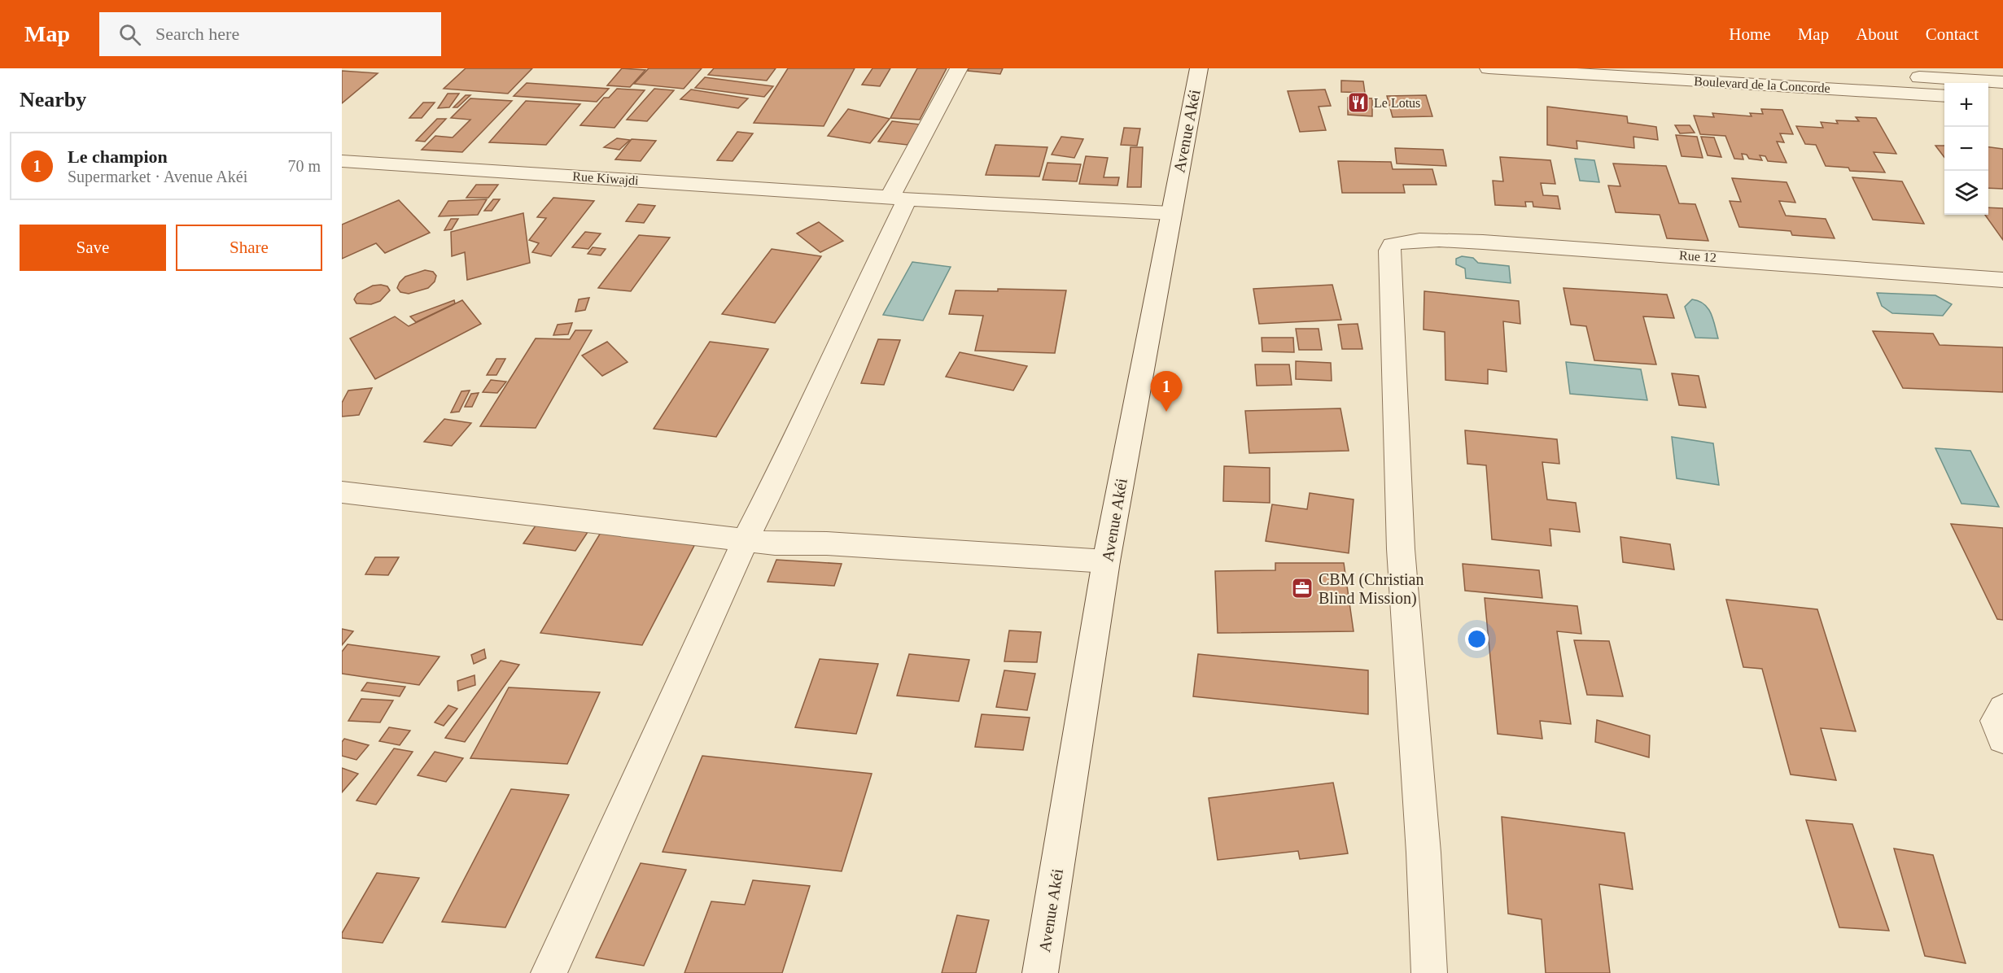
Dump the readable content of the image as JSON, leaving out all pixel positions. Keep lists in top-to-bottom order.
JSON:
{
  "streets": {
    "street": [
      "Boulevard de la Concorde",
      "Avenue Akéi",
      "Rue Kiwajdi",
      "Rue 12"
    ]
  },
  "crossings": [
    ["Avenue Akéi", "Rue Kiwajdi"]
  ],
  "places": {
    "restaurant": ["Le Lotus"],
    "office": ["CBM (Christian Blind Mission)"]
  },
  "page": {
    "header": "Map",
    "search": "Search here",
    "nav": [
      "Home",
      "Map",
      "About",
      "Contact"
    ],
    "heading": "Nearby",
    "map_buttons": ["+", "−"],
    "list": [
      {
        "mark": "1",
        "name": "Le champion",
        "note": "Supermarket · Avenue Akéi",
        "value": "70 m"
      }
    ],
    "buttons": ["Save", "Share"],
    "pins": "1"
  }
}
